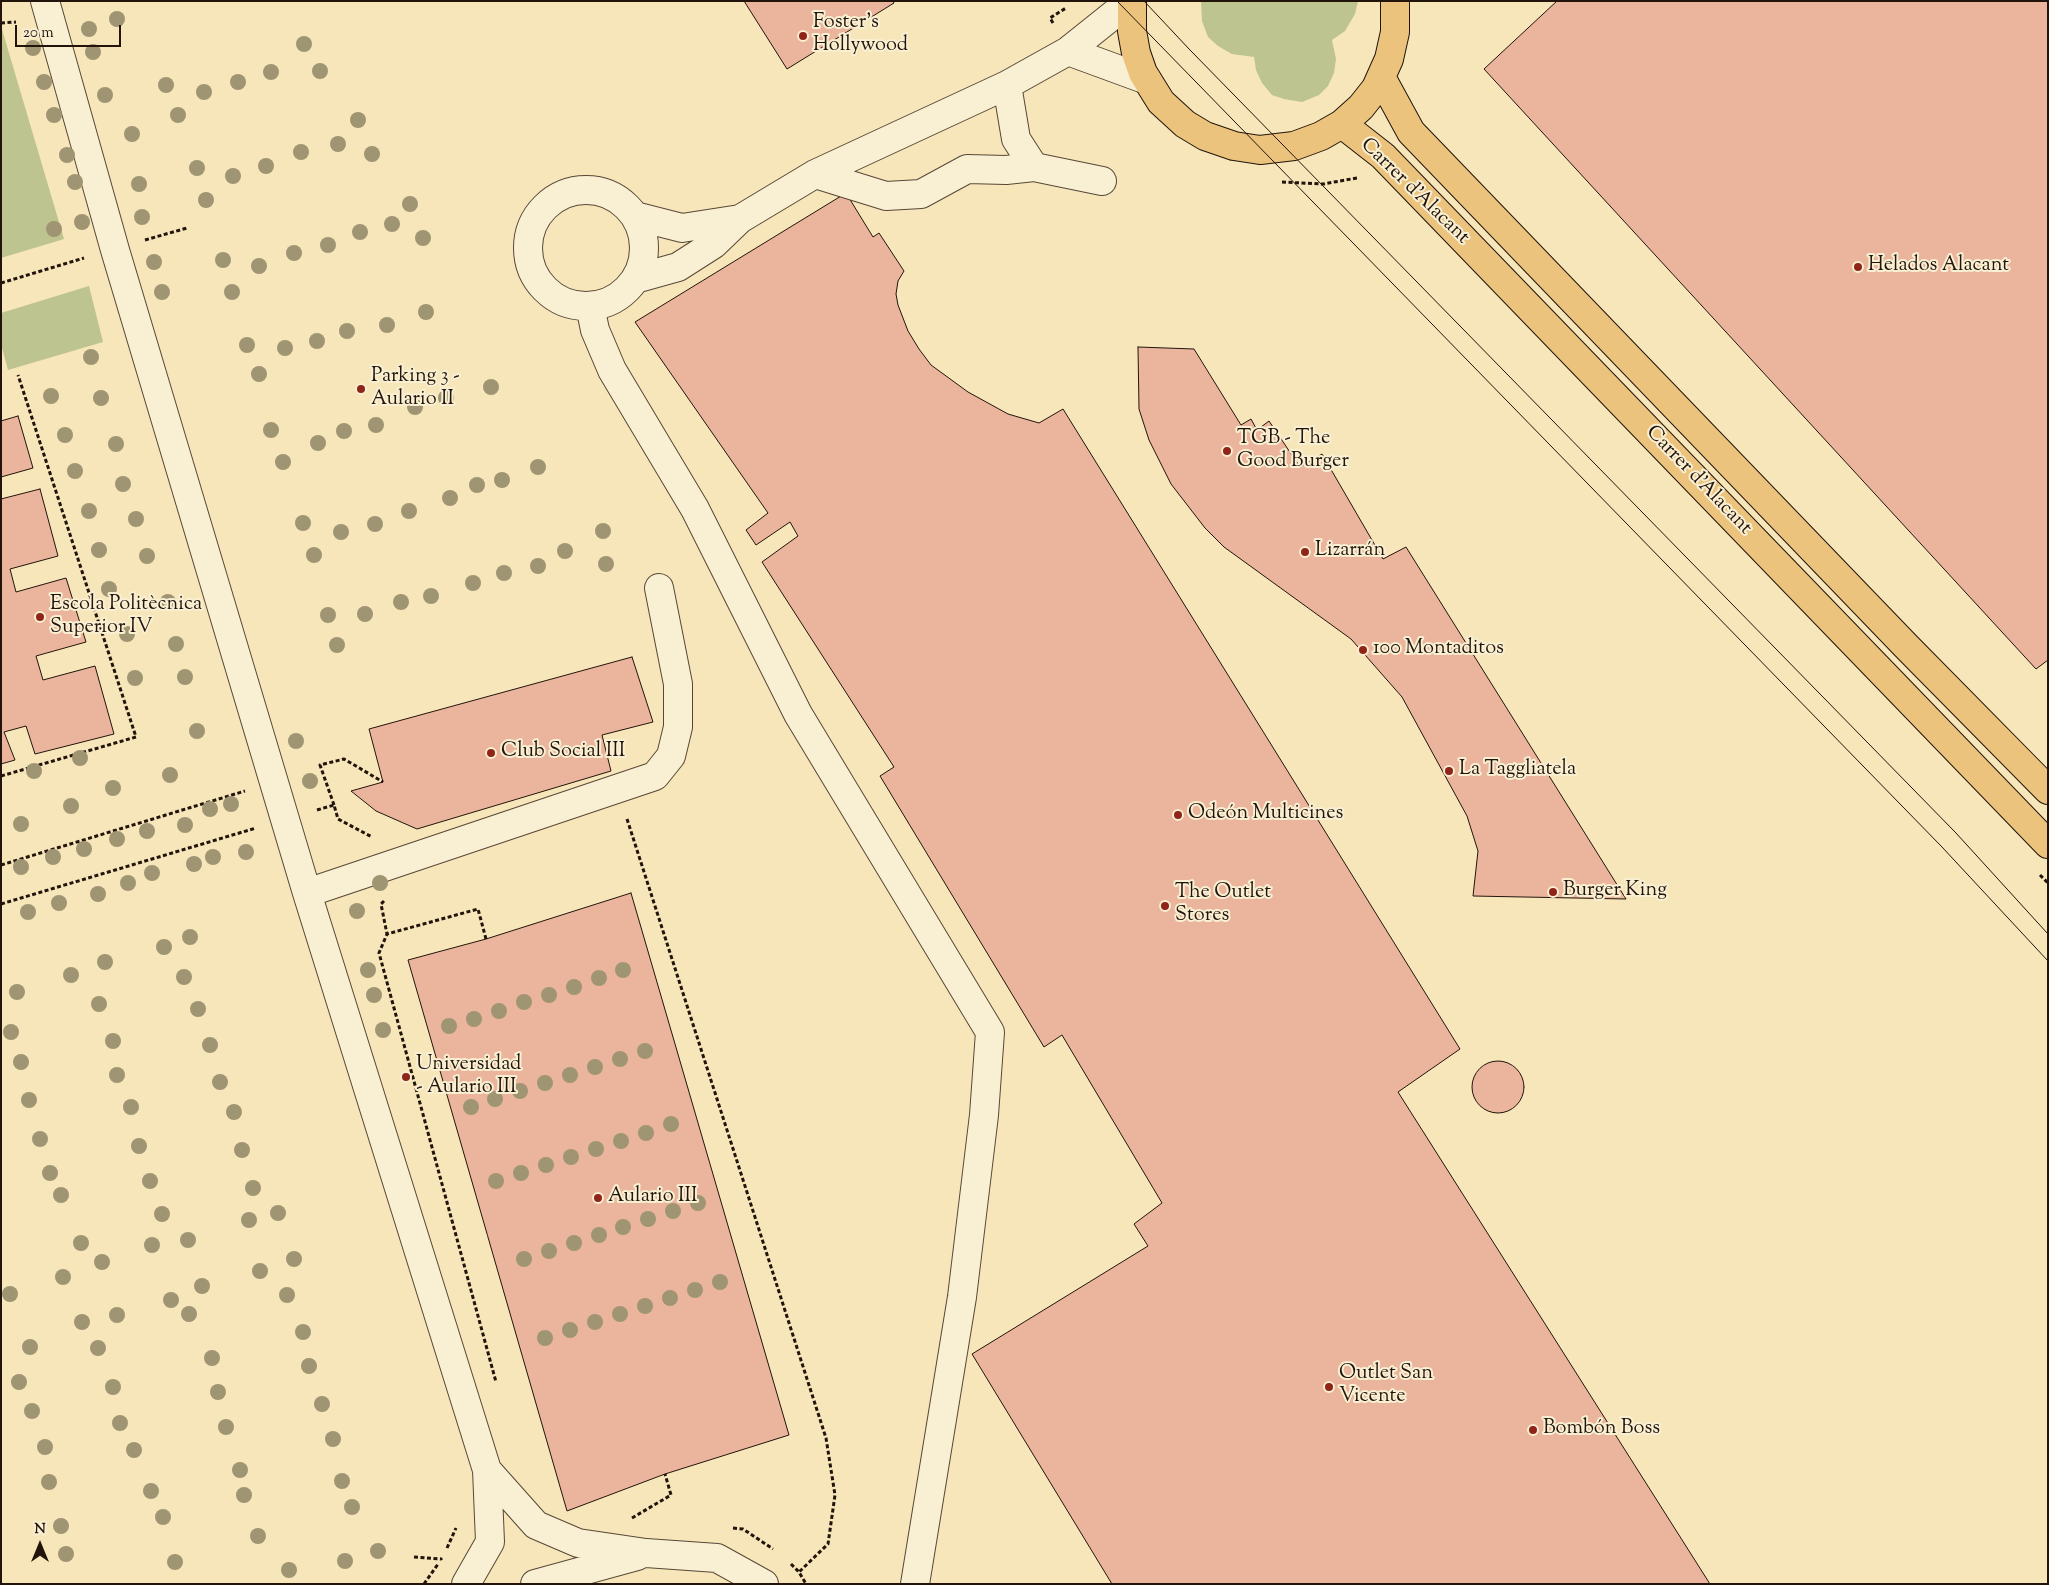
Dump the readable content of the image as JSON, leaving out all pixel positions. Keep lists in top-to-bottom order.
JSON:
{
  "streets": {
    "main road": ["Carrer d'Alacant"]
  },
  "places": [
    "Foster's Hollywood",
    "Helados Alacant",
    "Parking 3 - Aulario II",
    "TGB - The Good Burger",
    "Lizarrán",
    "Escola Politècnica Superior IV",
    "100 Montaditos",
    "Club Social III",
    "La Taggliatela",
    "Odeón Multicines",
    "Burger King",
    "The Outlet Stores",
    "Universidad - Aulario III",
    "Aulario III",
    "Outlet San Vicente",
    "Bombón Boss"
  ],
  "scale_bar": "20 m",
  "north": "top"
}
